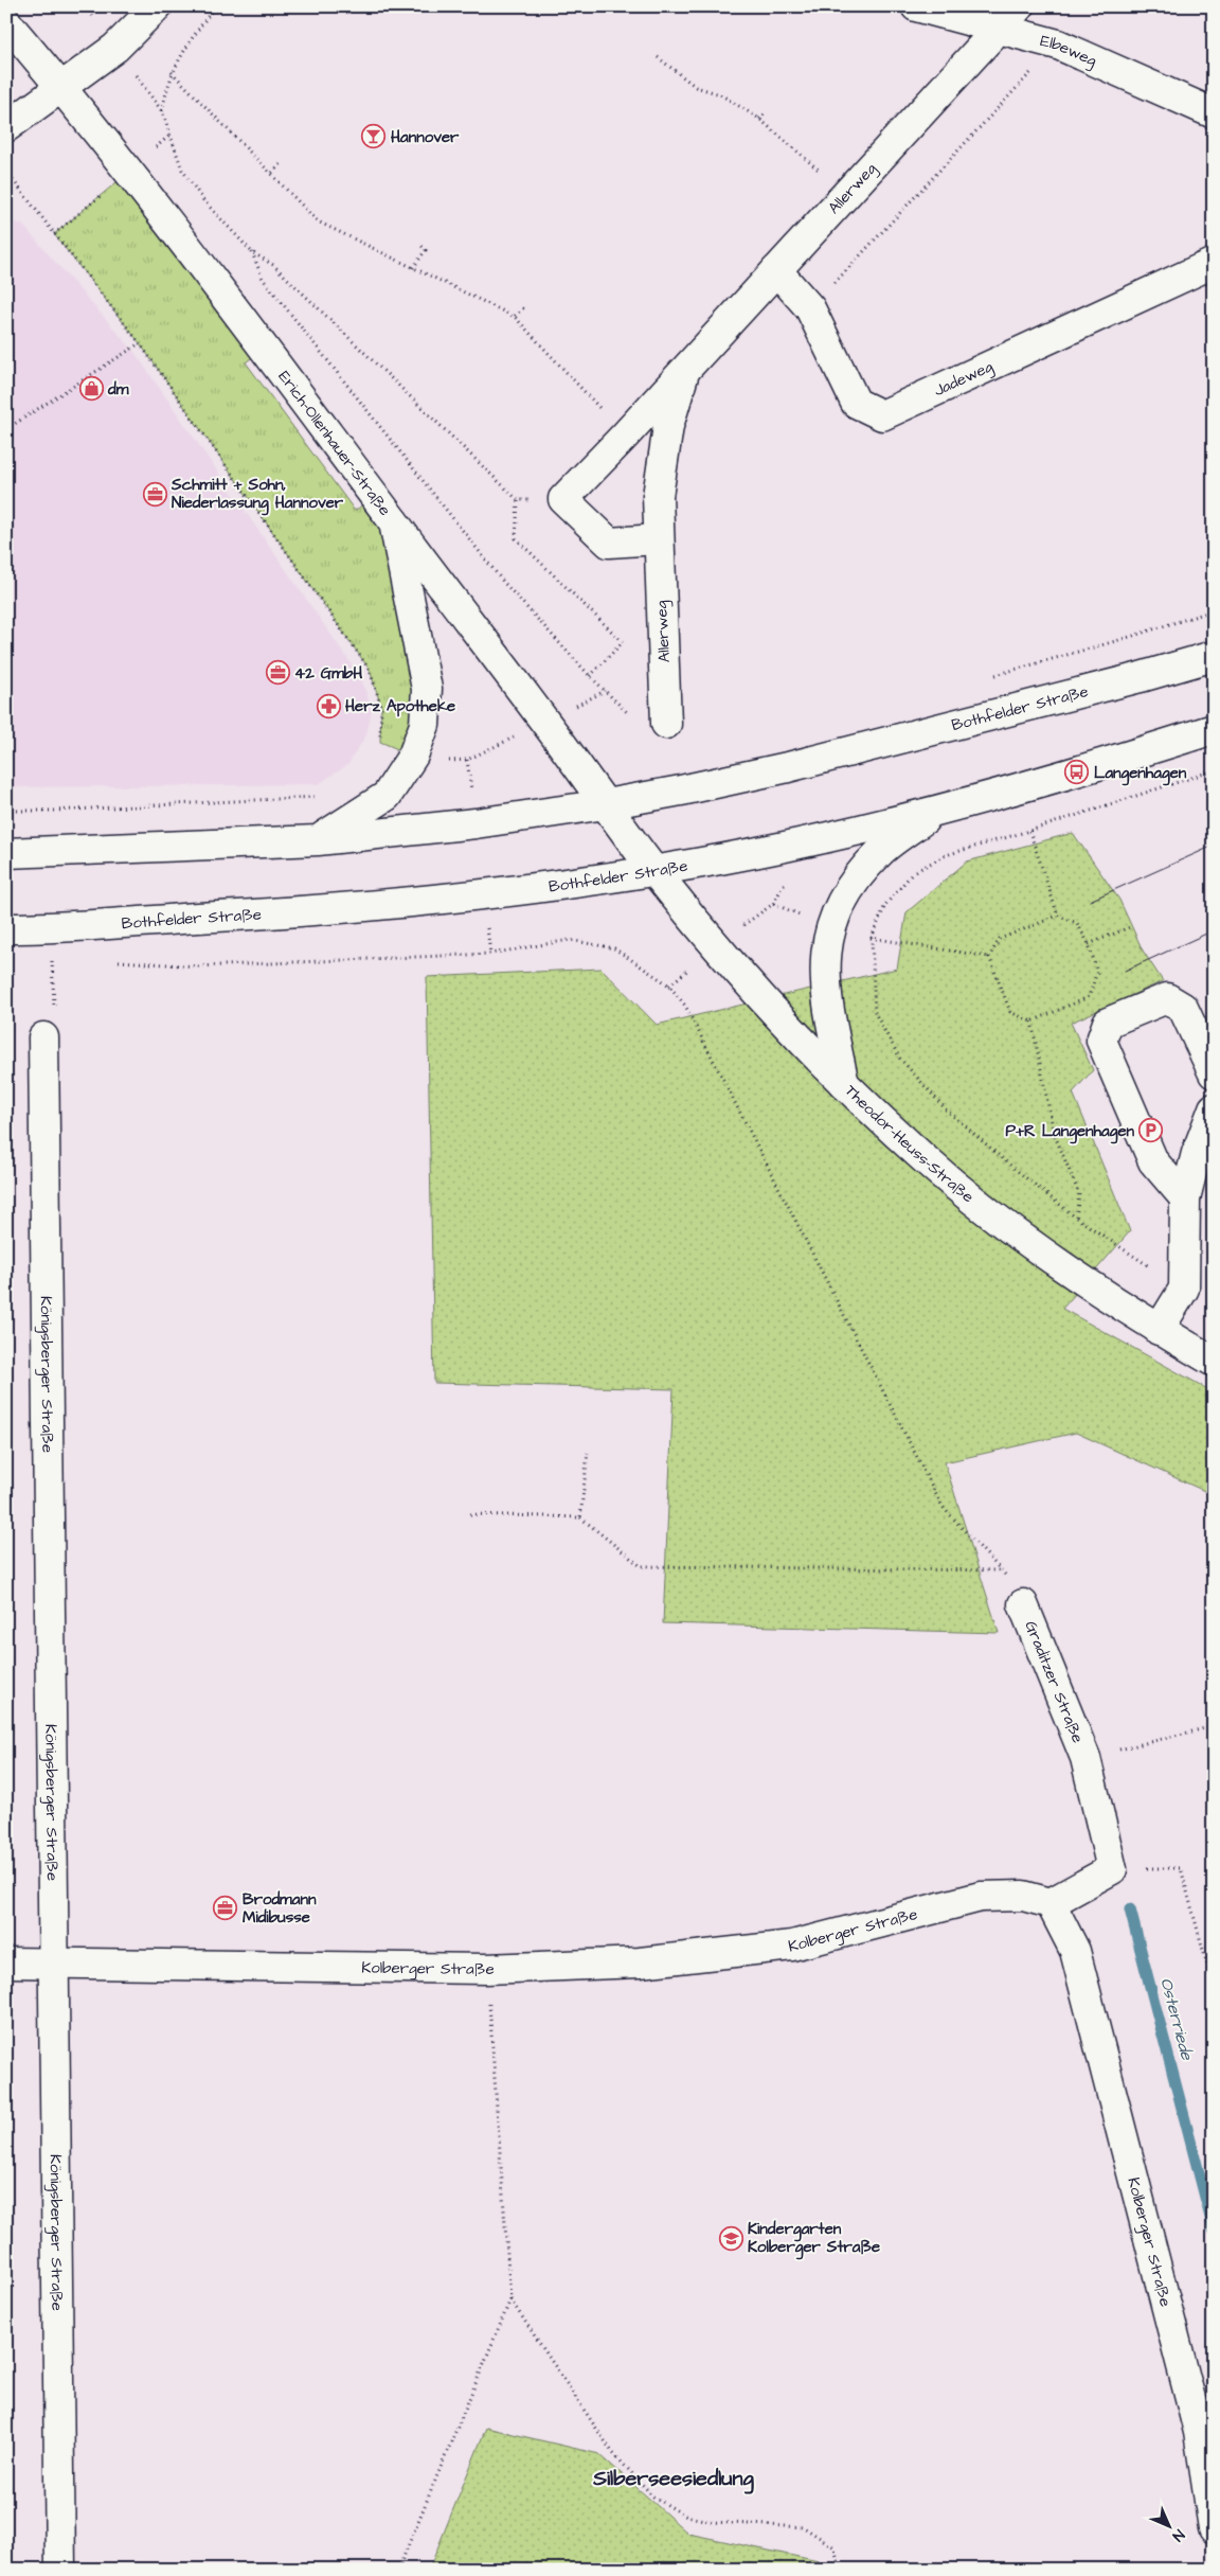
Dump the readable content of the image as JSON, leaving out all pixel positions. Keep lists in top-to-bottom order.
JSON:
{
  "streets": {
    "street": [
      "Elbeweg",
      "Allerweg",
      "Jadeweg",
      "Erich-Ollenhauer-Straße",
      "Bothfelder Straße",
      "Theodor-Heuss-Straße",
      "Königsberger Straße",
      "Graditzer Straße",
      "Kolberger Straße"
    ]
  },
  "crossings": [
    ["Elbeweg", "Allerweg"],
    ["Allerweg", "Jadeweg"],
    ["Erich-Ollenhauer-Straße", "Bothfelder Straße"],
    ["Erich-Ollenhauer-Straße", "Theodor-Heuss-Straße"],
    ["Bothfelder Straße", "Theodor-Heuss-Straße"],
    ["Königsberger Straße", "Kolberger Straße"]
  ],
  "districts": ["Silberseesiedlung"],
  "water": ["Osterriede"],
  "places": {
    "bar": ["Hannover"],
    "shop": ["dm"],
    "office": ["Schmitt + Sohn, Niederlassung Hannover", "42 GmbH", "Brodmann Midibusse"],
    "pharmacy": ["Herz Apotheke"],
    "bus stop": ["Langenhagen"],
    "parking": ["P+R Langenhagen"],
    "school or university": ["Kindergarten Kolberger Straße"]
  },
  "north": "bottom right"
}
